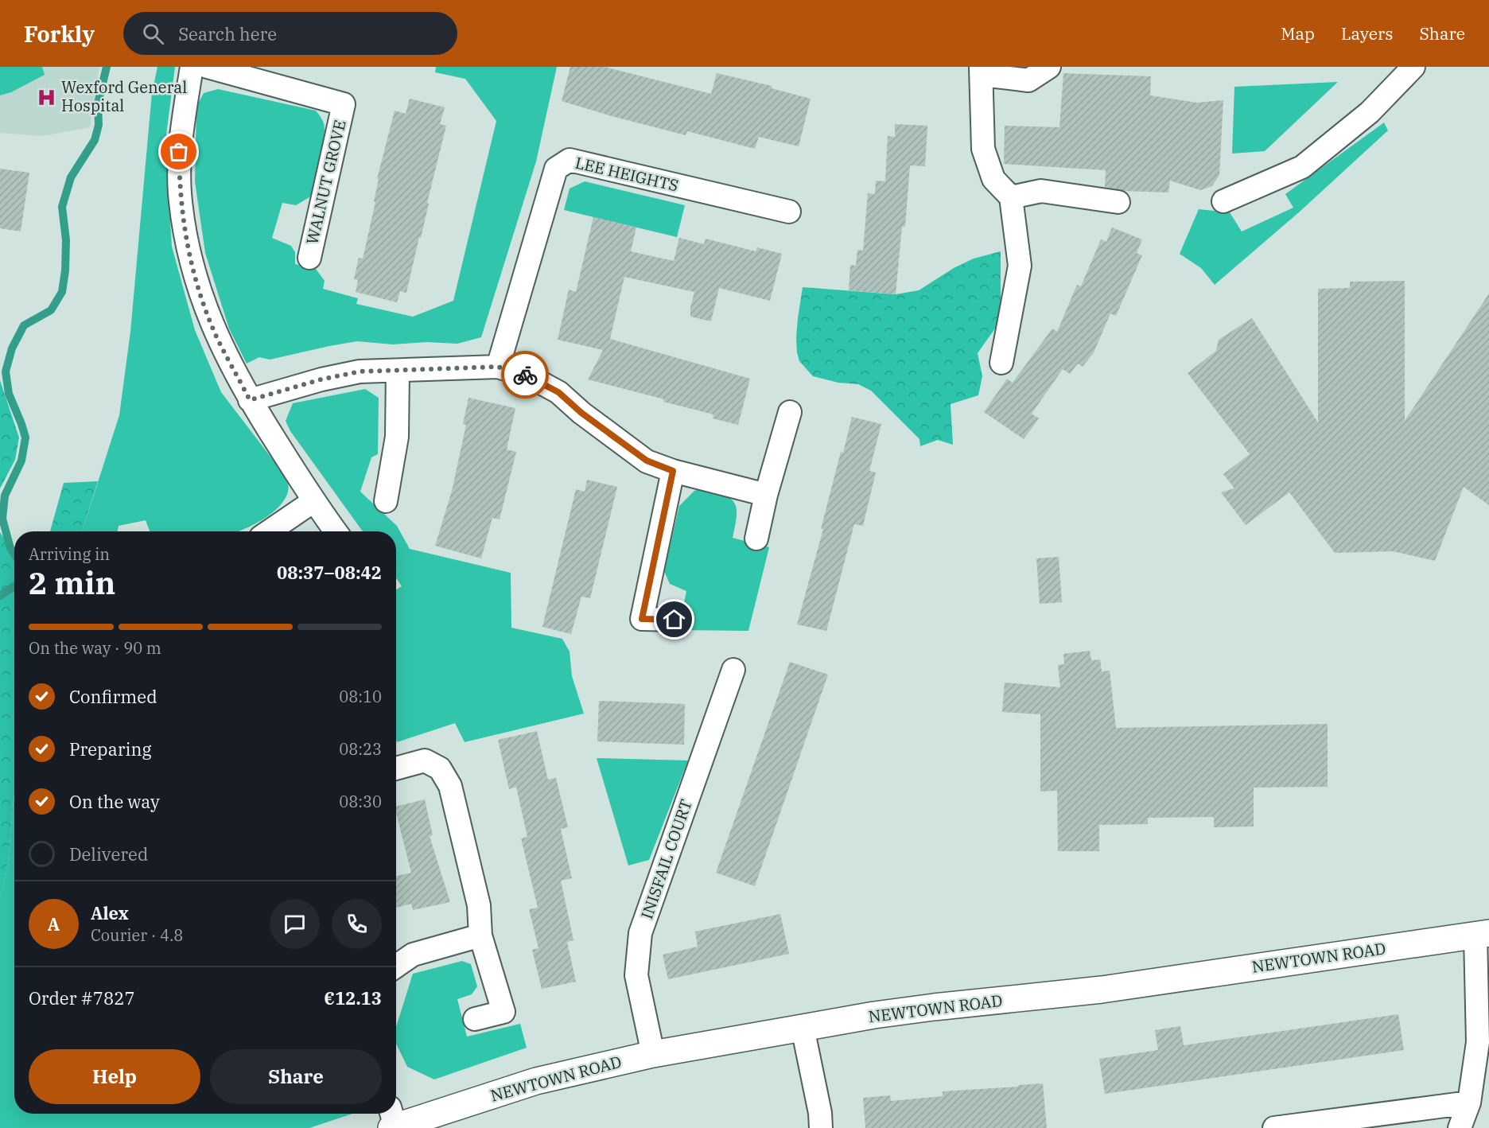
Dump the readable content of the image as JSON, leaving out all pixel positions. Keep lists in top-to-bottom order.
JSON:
{
  "streets": {
    "main road": ["NEWTOWN ROAD"],
    "street": ["LEE HEIGHTS", "WALNUT GROVE", "INISFAIL COURT"]
  },
  "crossings": [
    ["INISFAIL COURT", "NEWTOWN ROAD"]
  ],
  "places": {
    "hospital": ["Wexford General Hospital"]
  },
  "page": {
    "header": "Forkly",
    "search": "Search here",
    "nav": ["Map", "Layers", "Share"],
    "heading": ["2 min", "Arriving in", "08:37–08:42"],
    "panel": [
      "Alex",
      "Courier · 4.8",
      "Order #7827",
      "€12.13"
    ],
    "bar": "On the way · 90 m",
    "list": [
      ["Confirmed", "08:10"],
      ["Preparing", "08:23"],
      ["On the way", "08:30"],
      "Delivered"
    ],
    "round": "A",
    "buttons": ["Help", "Share"]
  }
}
